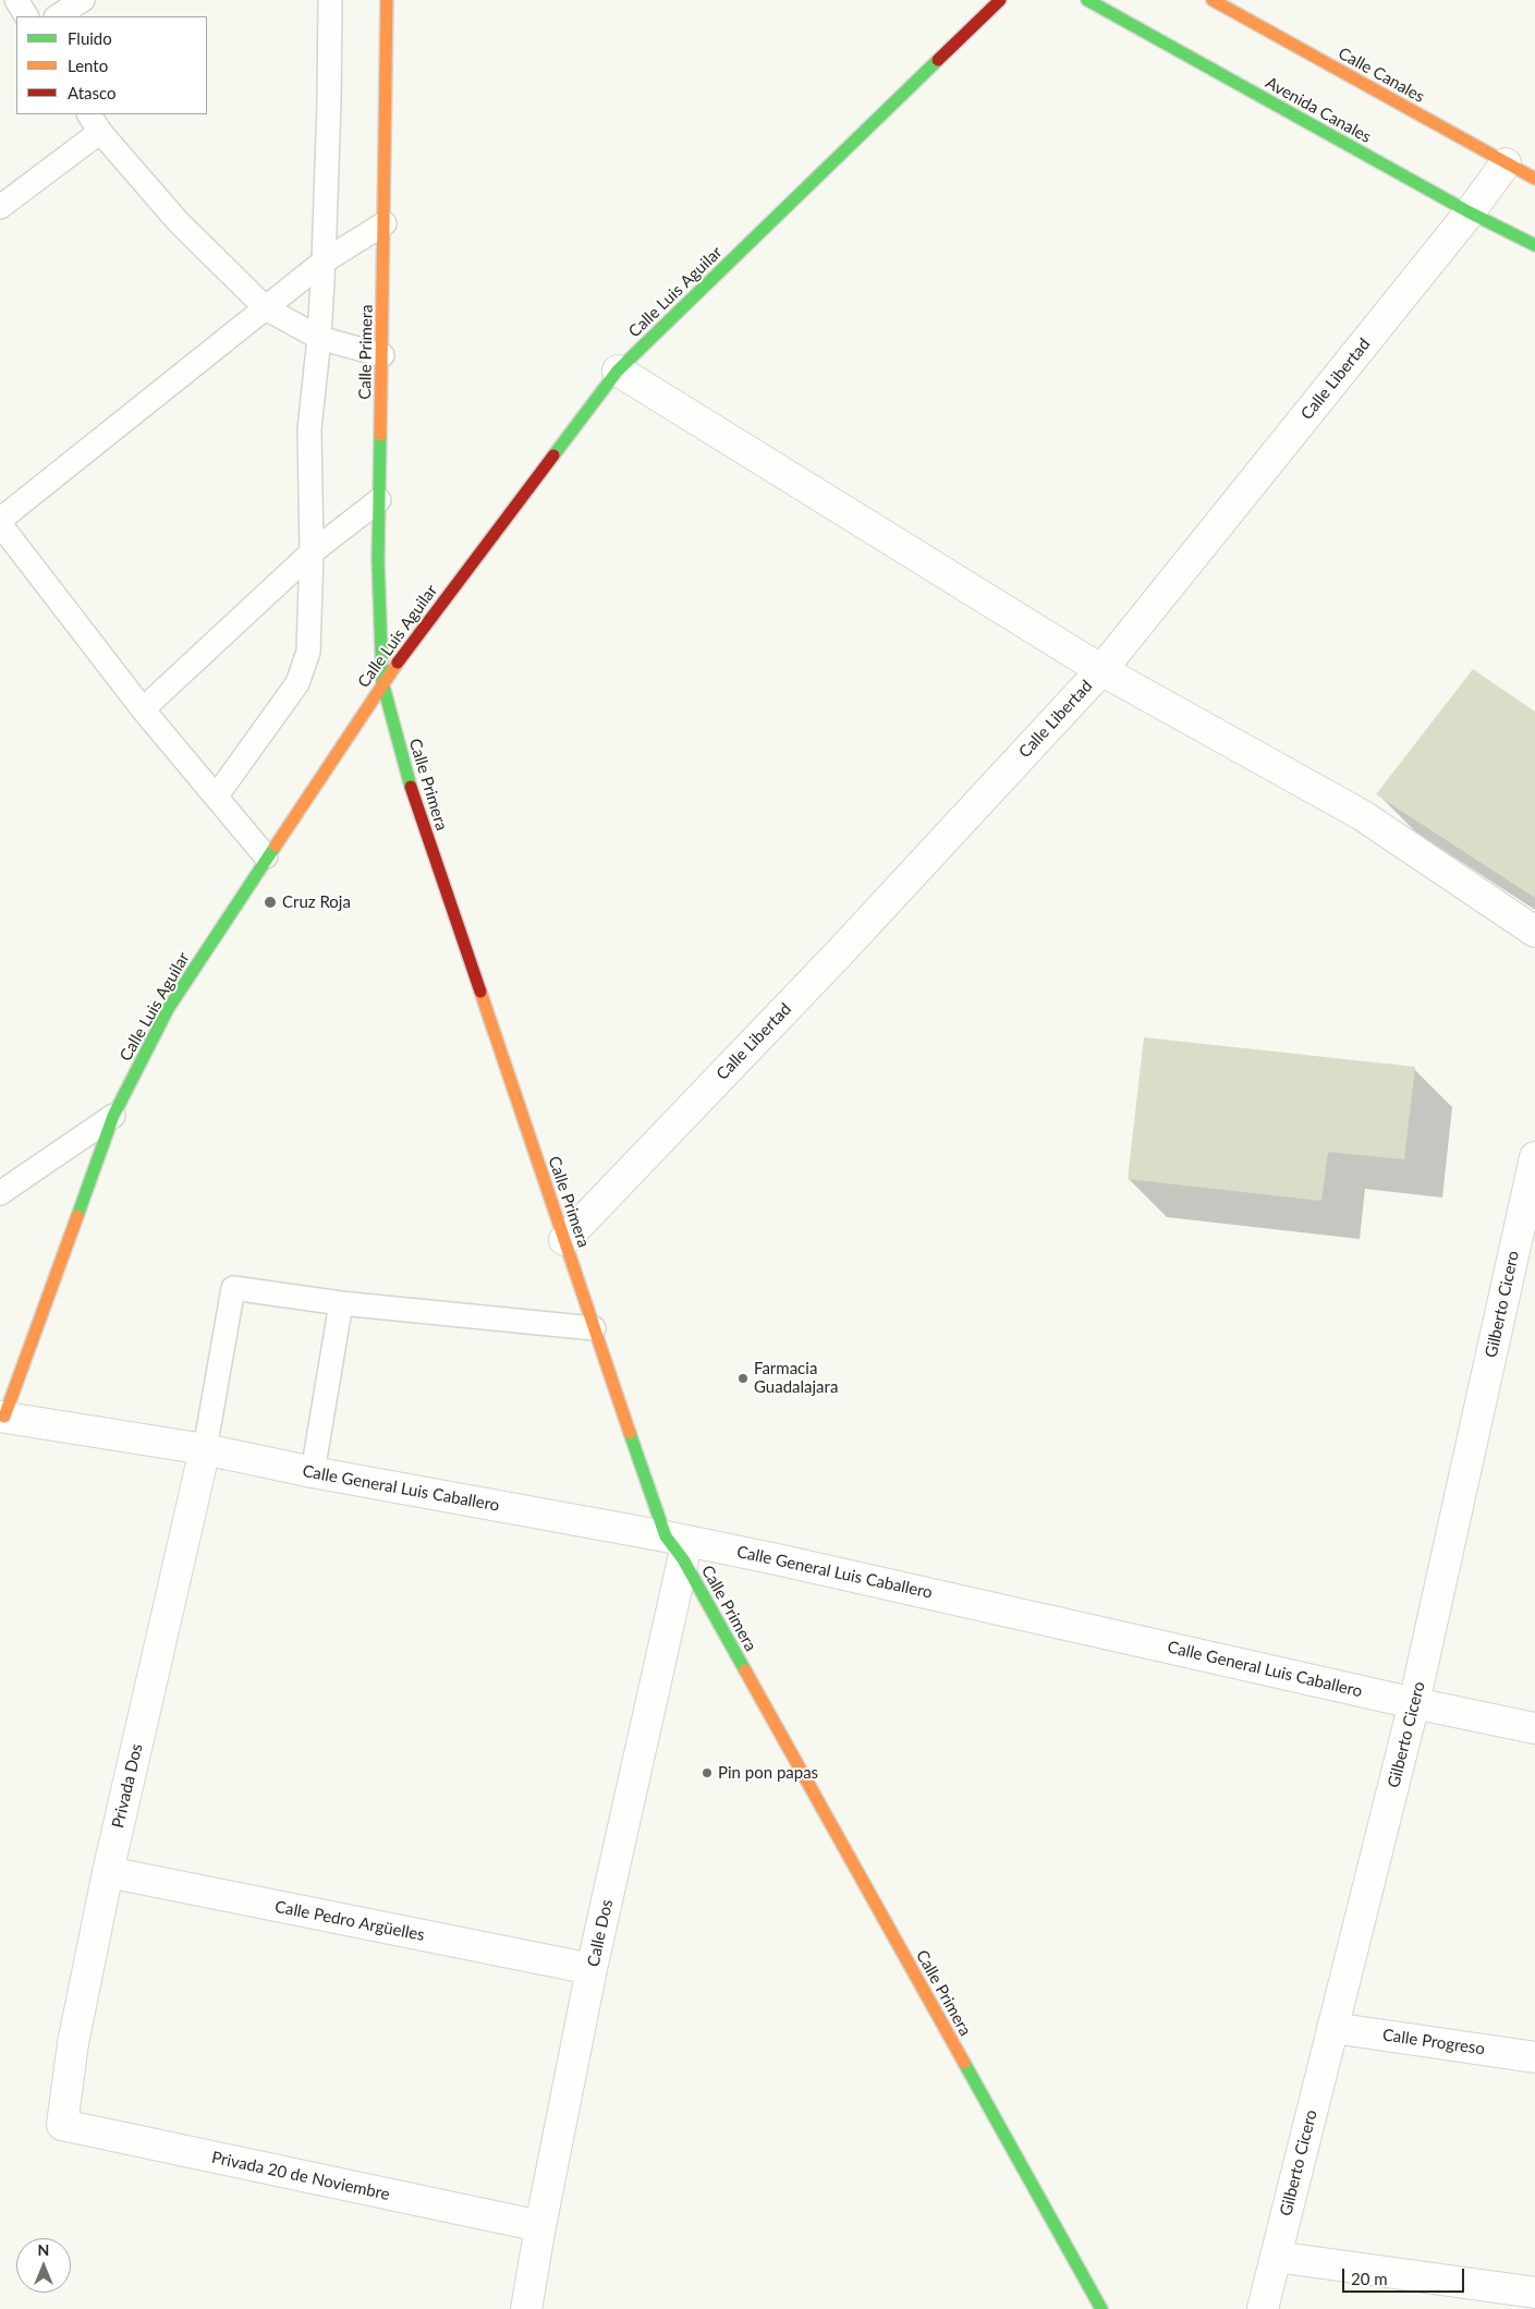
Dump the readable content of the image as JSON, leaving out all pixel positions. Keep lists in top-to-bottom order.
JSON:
{
  "streets": {
    "street": [
      "Calle Canales",
      "Avenida Canales",
      "Calle Luis Aguilar",
      "Calle Primera",
      "Calle Libertad",
      "Gilberto Cicero",
      "Calle General Luis Caballero",
      "Privada Dos",
      "Calle Pedro Argüelles",
      "Calle Dos",
      "Calle Progreso",
      "Privada 20 de Noviembre"
    ]
  },
  "crossings": [
    ["Calle Canales", "Calle Libertad"],
    ["Avenida Canales", "Calle Libertad"],
    ["Calle Luis Aguilar", "Calle Primera"],
    ["Calle Luis Aguilar", "Calle General Luis Caballero"],
    ["Calle Primera", "Calle Libertad"],
    ["Calle Primera", "Calle General Luis Caballero"],
    ["Calle Primera", "Calle Dos"],
    ["Gilberto Cicero", "Calle General Luis Caballero"],
    ["Gilberto Cicero", "Calle Progreso"],
    ["Calle General Luis Caballero", "Privada Dos"],
    ["Calle General Luis Caballero", "Calle Dos"],
    ["Privada Dos", "Calle Pedro Argüelles"],
    ["Privada Dos", "Privada 20 de Noviembre"],
    ["Calle Pedro Argüelles", "Calle Dos"],
    ["Calle Dos", "Privada 20 de Noviembre"]
  ],
  "places": ["Cruz Roja", "Farmacia Guadalajara", "Pin pon papas"],
  "legend": ["Fluido", "Lento", "Atasco"],
  "scale_bar": "20 m",
  "north": "top"
}
